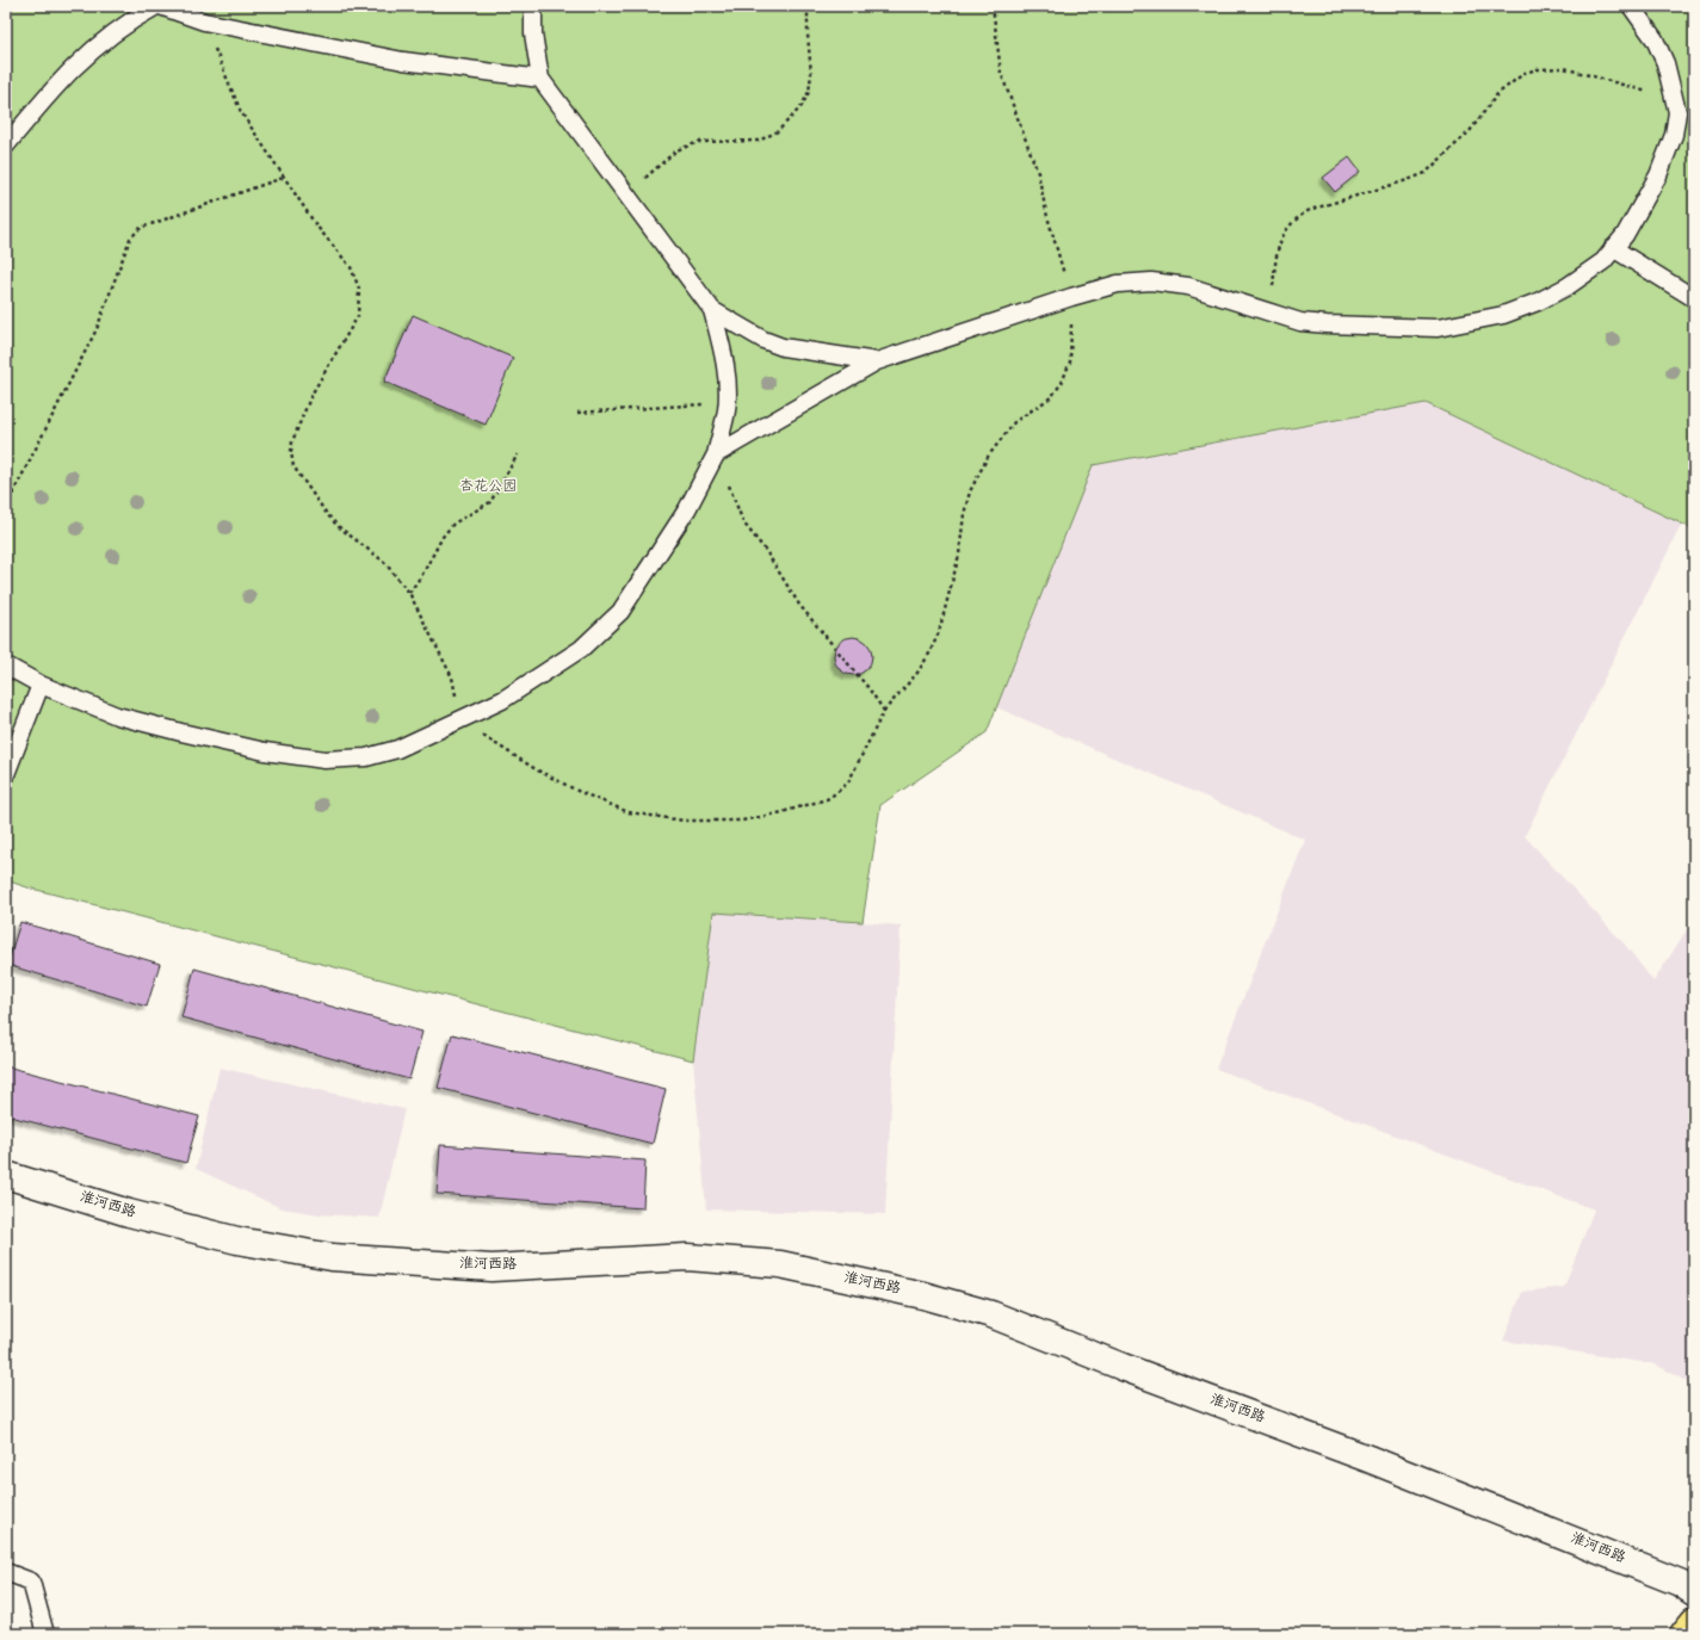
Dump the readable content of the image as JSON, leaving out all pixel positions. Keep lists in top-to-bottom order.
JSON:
{
  "streets": {
    "street": ["淮河西路"]
  },
  "parks": ["杏花公园"]
}
